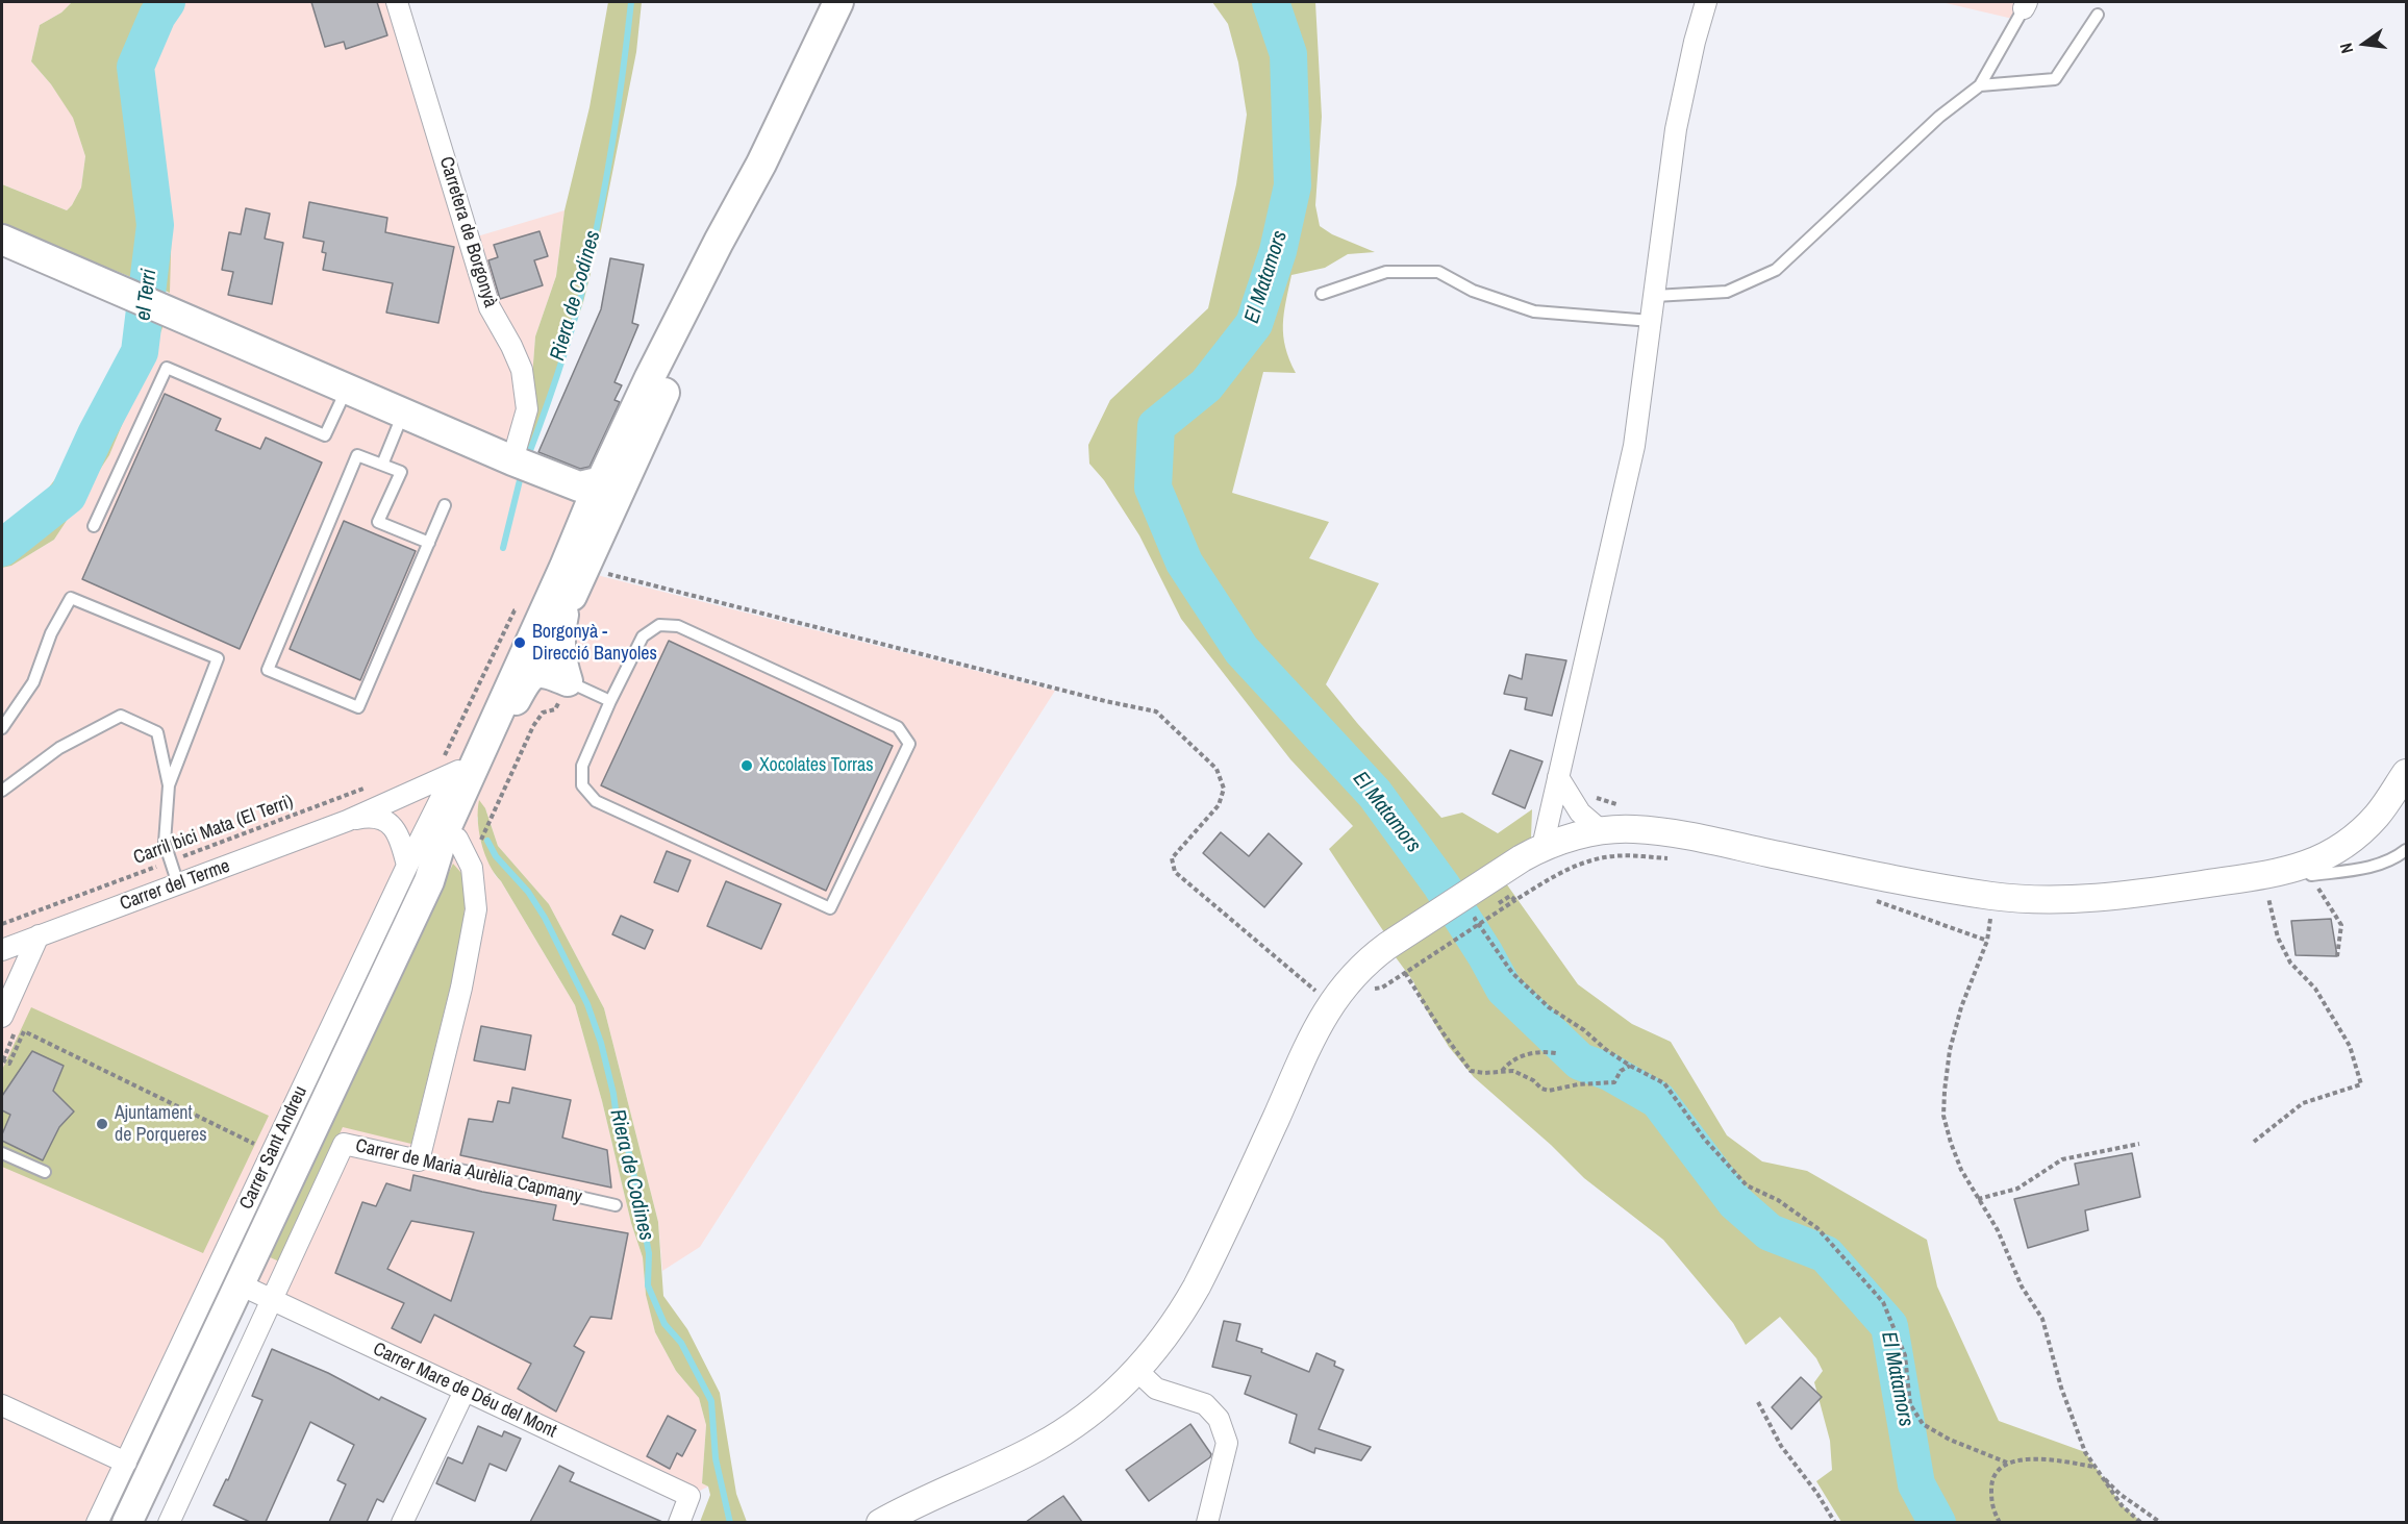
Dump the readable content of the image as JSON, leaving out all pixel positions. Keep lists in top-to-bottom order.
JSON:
{
  "streets": {
    "street": [
      "Carretera de Borgonyà",
      "Carrer del Terme",
      "Carrer Sant Andreu",
      "Carrer de Maria Aurèlia Capmany",
      "Carrer Mare de Déu del Mont"
    ],
    "path": ["Carril bici Mata (El Terri)"]
  },
  "crossings": [
    ["Carrer de Maria Aurèlia Capmany", "Carrer Mare de Déu del Mont"]
  ],
  "water": ["El Matamors", "el Terri", "Riera de Codines"],
  "places": ["Borgonyà - Direcció Banyoles", "Xocolates Torras", "Ajuntament de Porqueres"],
  "north": "left"
}
